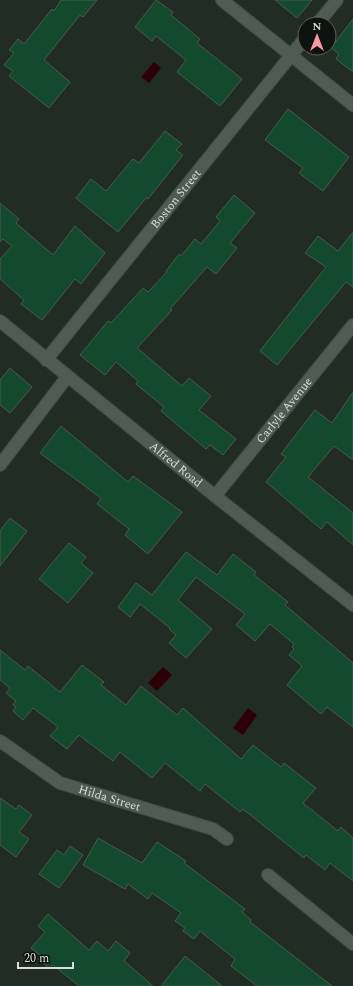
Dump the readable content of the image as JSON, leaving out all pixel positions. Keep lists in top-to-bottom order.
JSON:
{
  "streets": {
    "street": [
      "Boston Street",
      "Carlyle Avenue",
      "Alfred Road",
      "Hilda Street"
    ]
  },
  "crossings": [
    ["Boston Street", "Alfred Road"],
    ["Carlyle Avenue", "Alfred Road"]
  ],
  "scale_bar": "20 m",
  "north": "top"
}
